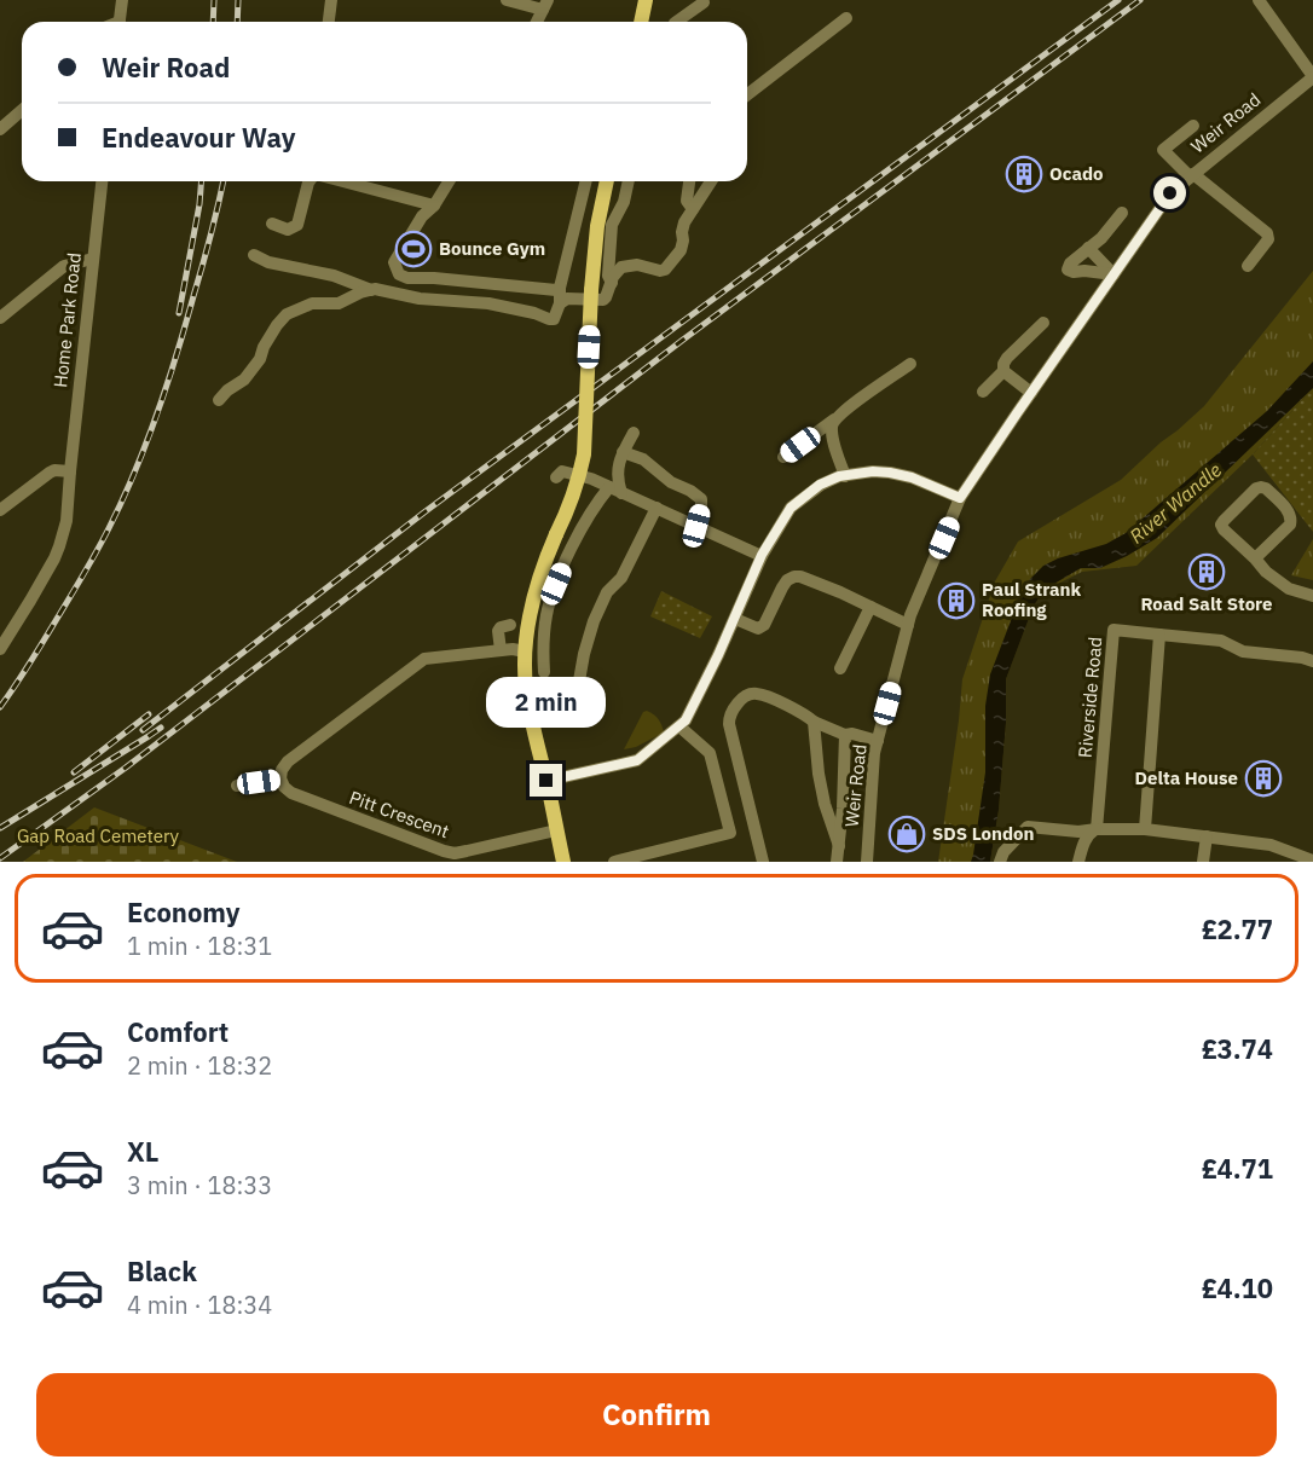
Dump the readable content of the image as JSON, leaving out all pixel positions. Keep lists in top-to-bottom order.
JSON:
{
  "streets": {
    "street": [
      "Weir Road",
      "Home Park Road",
      "Riverside Road",
      "Pitt Crescent"
    ]
  },
  "water": ["River Wandle"],
  "parks": ["Gap Road Cemetery"],
  "places": {
    "building": [
      "Ocado",
      "Road Salt Store",
      "Paul Strank Roofing",
      "Delta House"
    ],
    "sports": ["Bounce Gym"],
    "shop": ["SDS London"]
  },
  "page": {
    "banner": ["Weir Road", "Endeavour Way"],
    "bubble": "2 min",
    "list": [
      {
        "name": "Economy",
        "note": "1 min · 18:31",
        "value": "£2.77"
      },
      {
        "name": "Comfort",
        "note": "2 min · 18:32",
        "value": "£3.74"
      },
      {
        "name": "XL",
        "note": "3 min · 18:33",
        "value": "£4.71"
      },
      {
        "name": "Black",
        "note": "4 min · 18:34",
        "value": "£4.10"
      }
    ],
    "buttons": "Confirm"
  }
}
